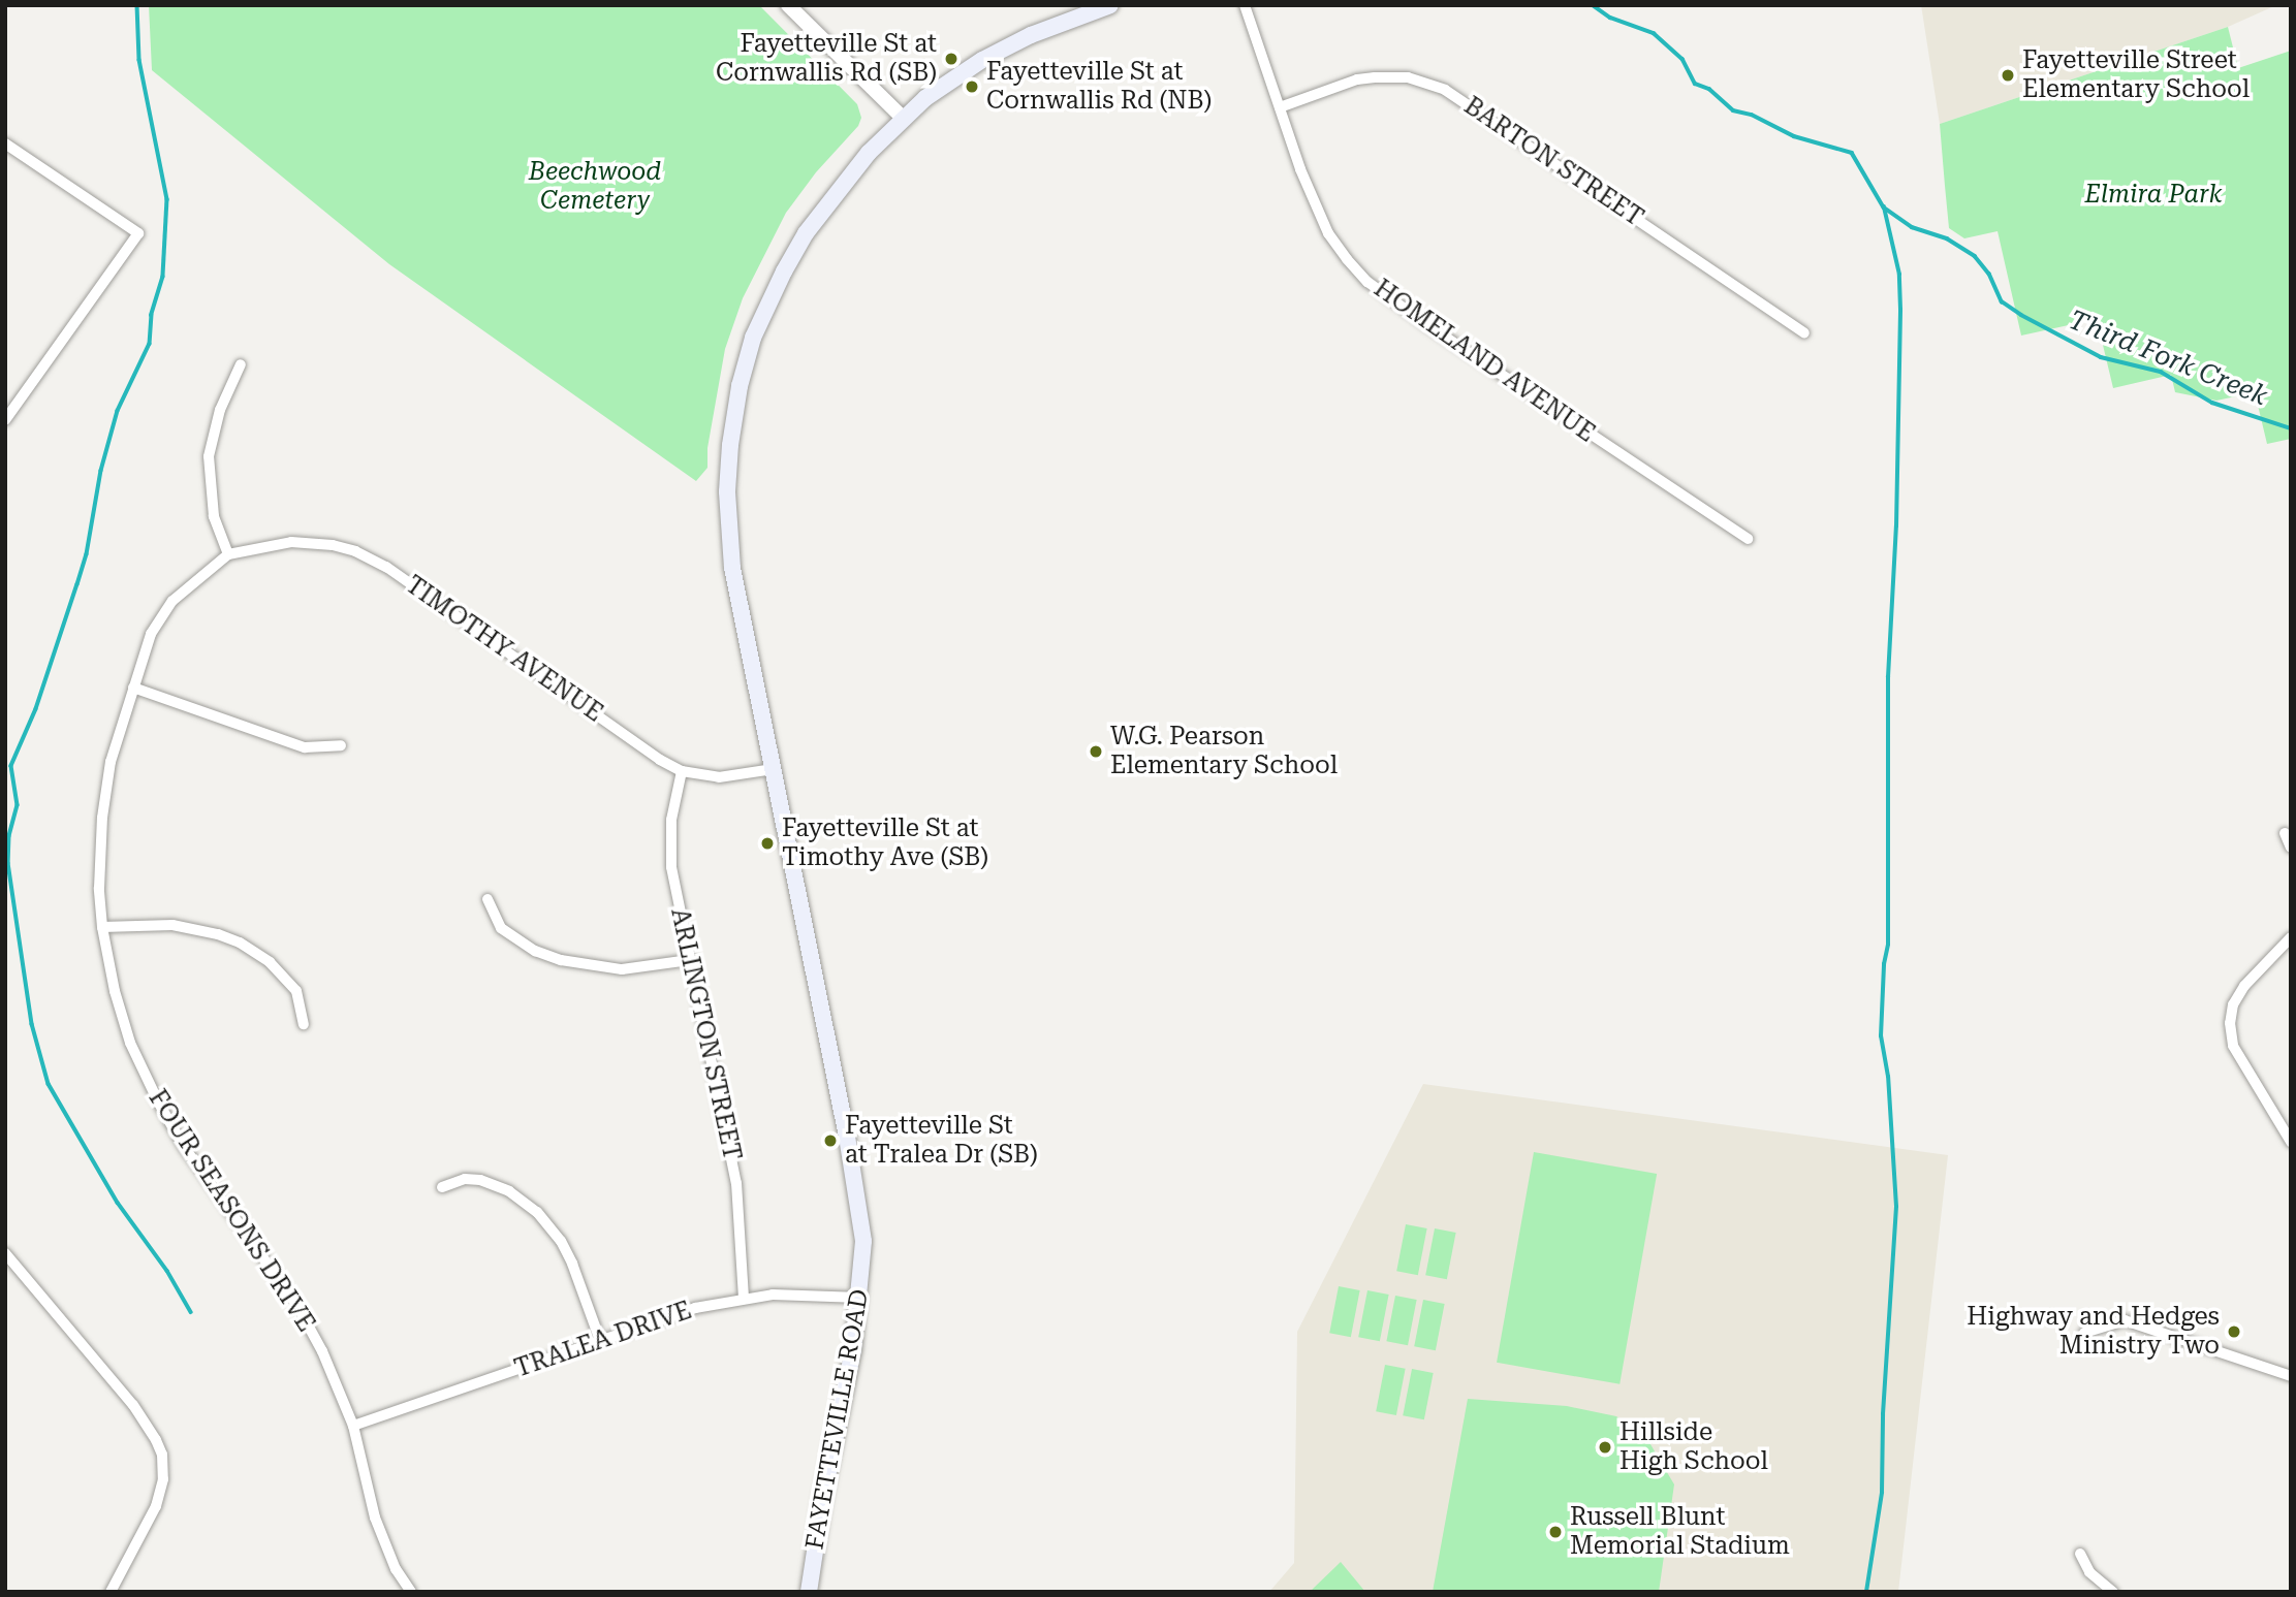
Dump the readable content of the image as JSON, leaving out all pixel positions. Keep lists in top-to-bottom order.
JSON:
{
  "streets": {
    "main road": ["FAYETTEVILLE ROAD"],
    "street": [
      "BARTON STREET",
      "HOMELAND AVENUE",
      "TIMOTHY AVENUE",
      "ARLINGTON STREET",
      "FOUR SEASONS DRIVE",
      "TRALEA DRIVE"
    ]
  },
  "crossings": [
    ["BARTON STREET", "HOMELAND AVENUE"],
    ["TIMOTHY AVENUE", "ARLINGTON STREET"],
    ["TIMOTHY AVENUE", "FOUR SEASONS DRIVE"],
    ["TIMOTHY AVENUE", "FAYETTEVILLE ROAD"],
    ["ARLINGTON STREET", "TRALEA DRIVE"],
    ["FOUR SEASONS DRIVE", "TRALEA DRIVE"],
    ["TRALEA DRIVE", "FAYETTEVILLE ROAD"]
  ],
  "water": ["Third Fork Creek"],
  "parks": ["Beechwood Cemetery", "Elmira Park"],
  "places": [
    "Fayetteville St at Cornwallis Rd (SB)",
    "Fayetteville Street Elementary School",
    "Fayetteville St at Cornwallis Rd (NB)",
    "W.G. Pearson Elementary School",
    "Fayetteville St at Timothy Ave (SB)",
    "Fayetteville St at Tralea Dr (SB)",
    "Highway and Hedges Ministry Two",
    "Hillside High School",
    "Russell Blunt Memorial Stadium"
  ]
}
